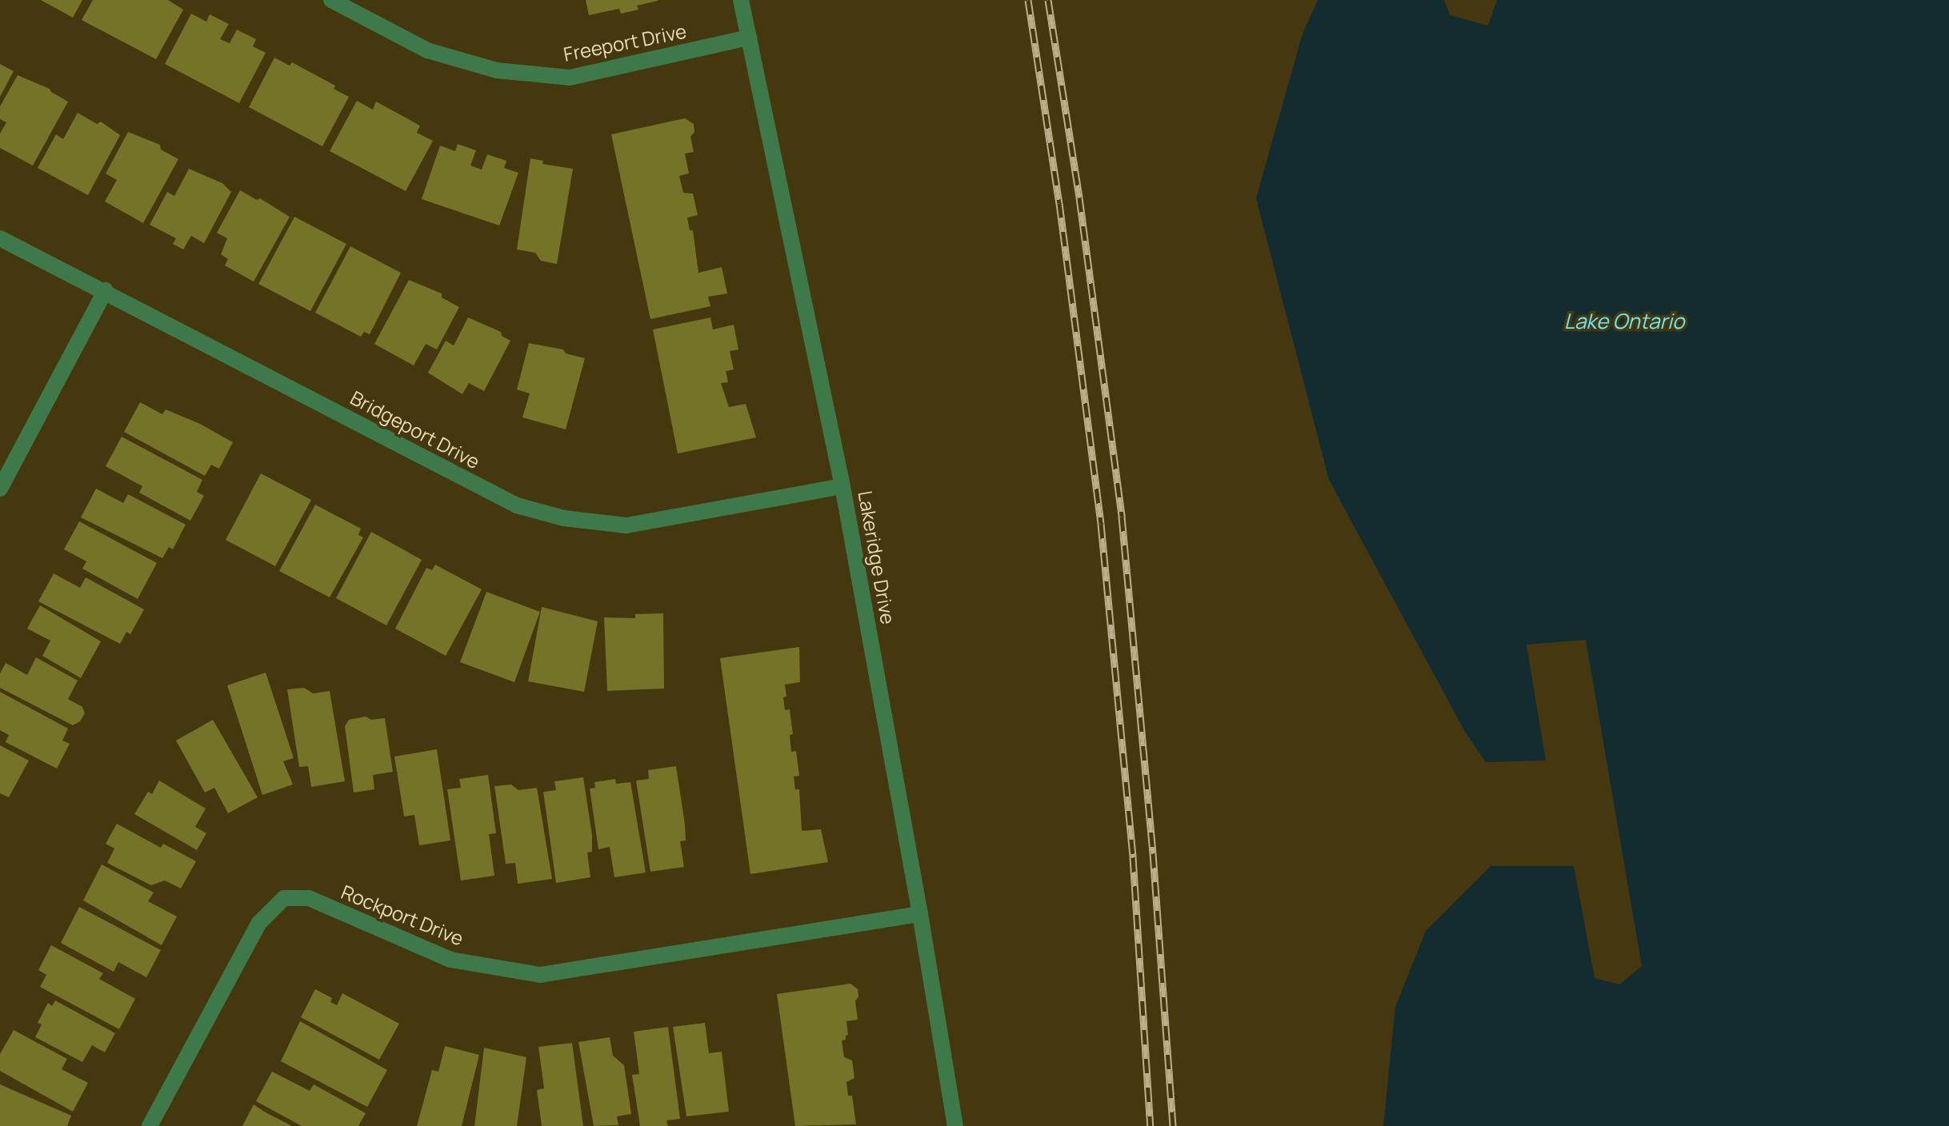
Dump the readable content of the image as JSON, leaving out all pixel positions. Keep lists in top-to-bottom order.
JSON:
{
  "streets": {
    "street": [
      "Freeport Drive",
      "Bridgeport Drive",
      "Lakeridge Drive",
      "Rockport Drive"
    ]
  },
  "crossings": [
    ["Freeport Drive", "Lakeridge Drive"],
    ["Bridgeport Drive", "Lakeridge Drive"],
    ["Lakeridge Drive", "Rockport Drive"]
  ],
  "water": ["Lake Ontario"]
}
